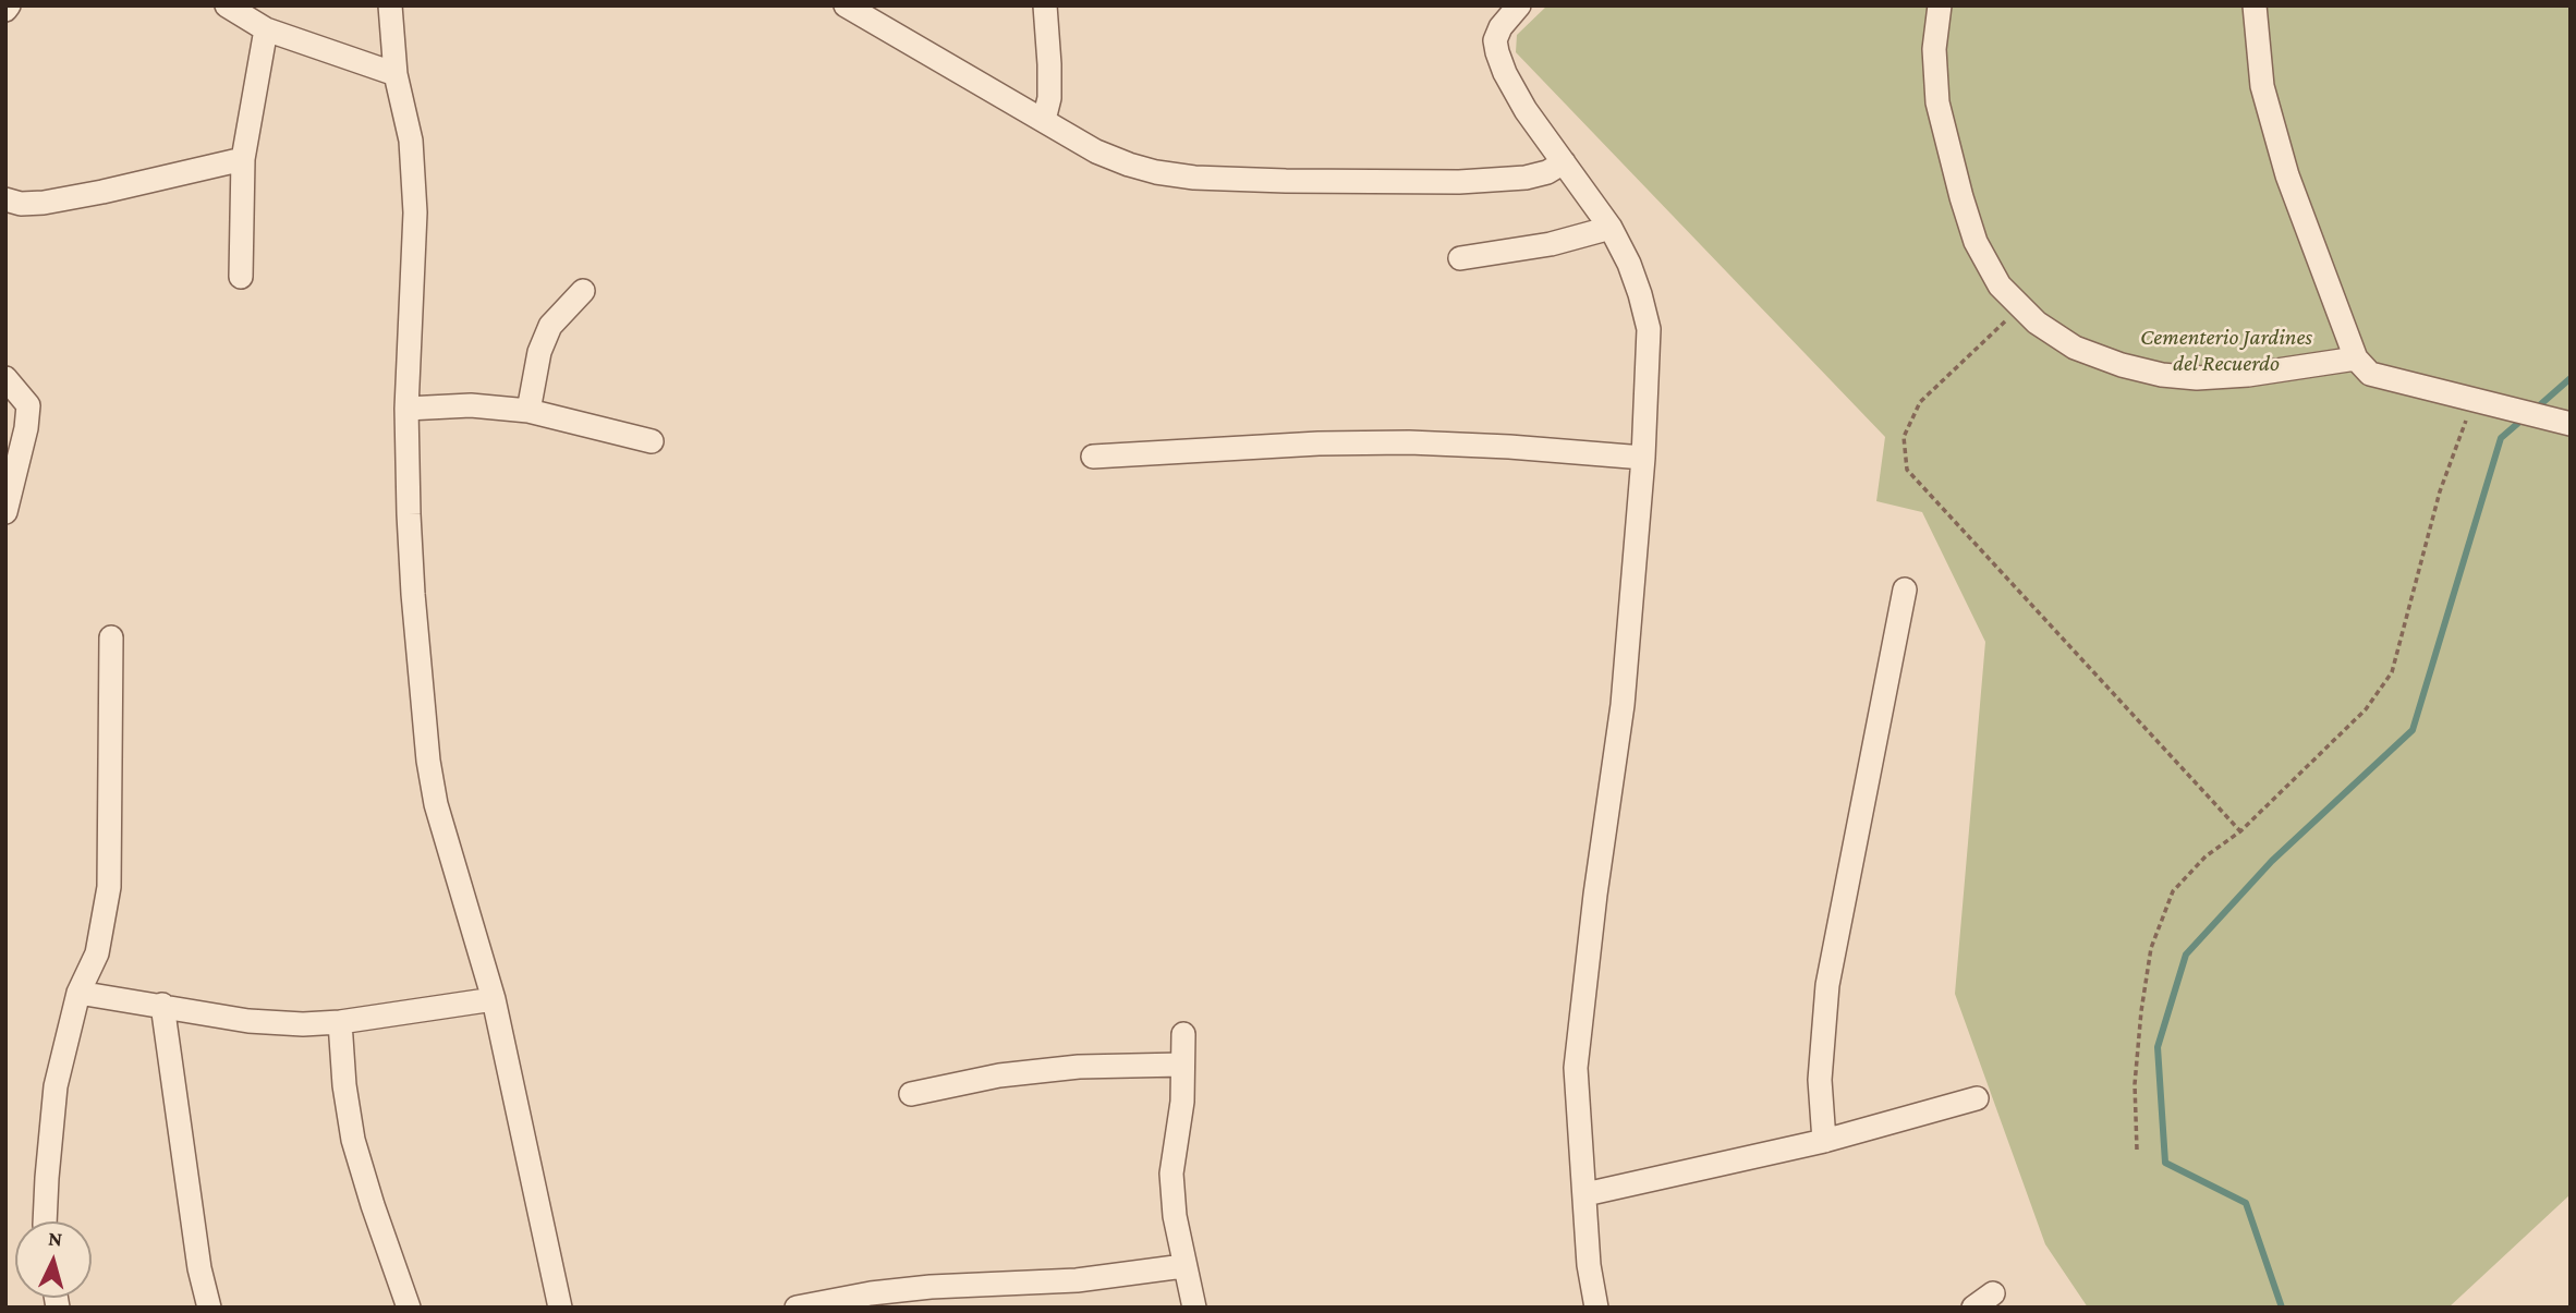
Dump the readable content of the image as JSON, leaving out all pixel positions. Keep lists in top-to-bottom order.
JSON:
{
  "parks": ["Cementerio Jardines del Recuerdo"],
  "north": "top"
}
